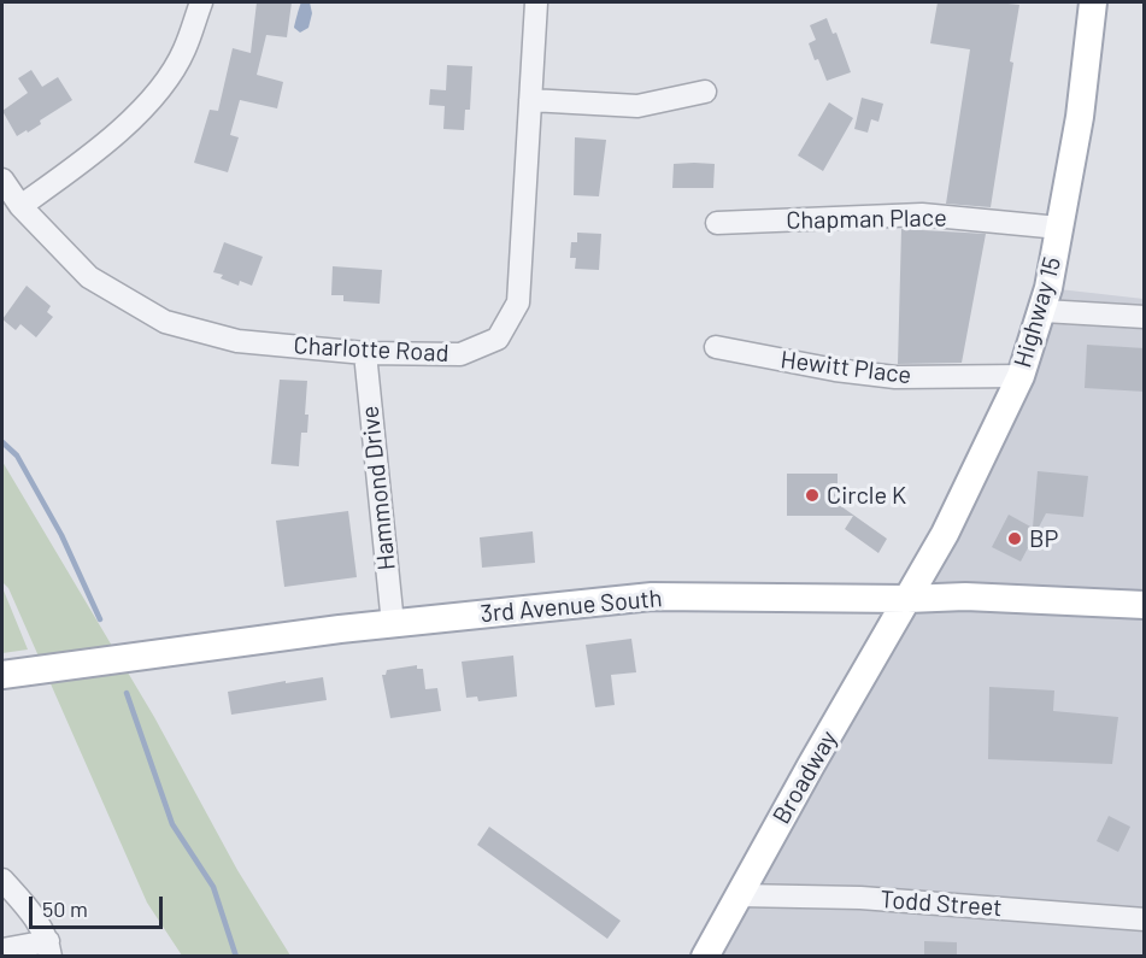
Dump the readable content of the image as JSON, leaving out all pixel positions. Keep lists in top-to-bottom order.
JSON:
{
  "streets": {
    "main road": ["Highway 15", "3rd Avenue South", "Broadway"],
    "street": [
      "Chapman Place",
      "Charlotte Road",
      "Hewitt Place",
      "Hammond Drive",
      "Todd Street"
    ]
  },
  "crossings": [
    ["Chapman Place", "Highway 15"],
    ["Highway 15", "Hewitt Place"],
    ["Highway 15", "3rd Avenue South"],
    ["Highway 15", "Broadway"],
    ["Charlotte Road", "Hammond Drive"],
    ["Hammond Drive", "3rd Avenue South"],
    ["3rd Avenue South", "Broadway"],
    ["Broadway", "Todd Street"]
  ],
  "places": ["Circle K", "BP"],
  "scale_bar": "50 m"
}
